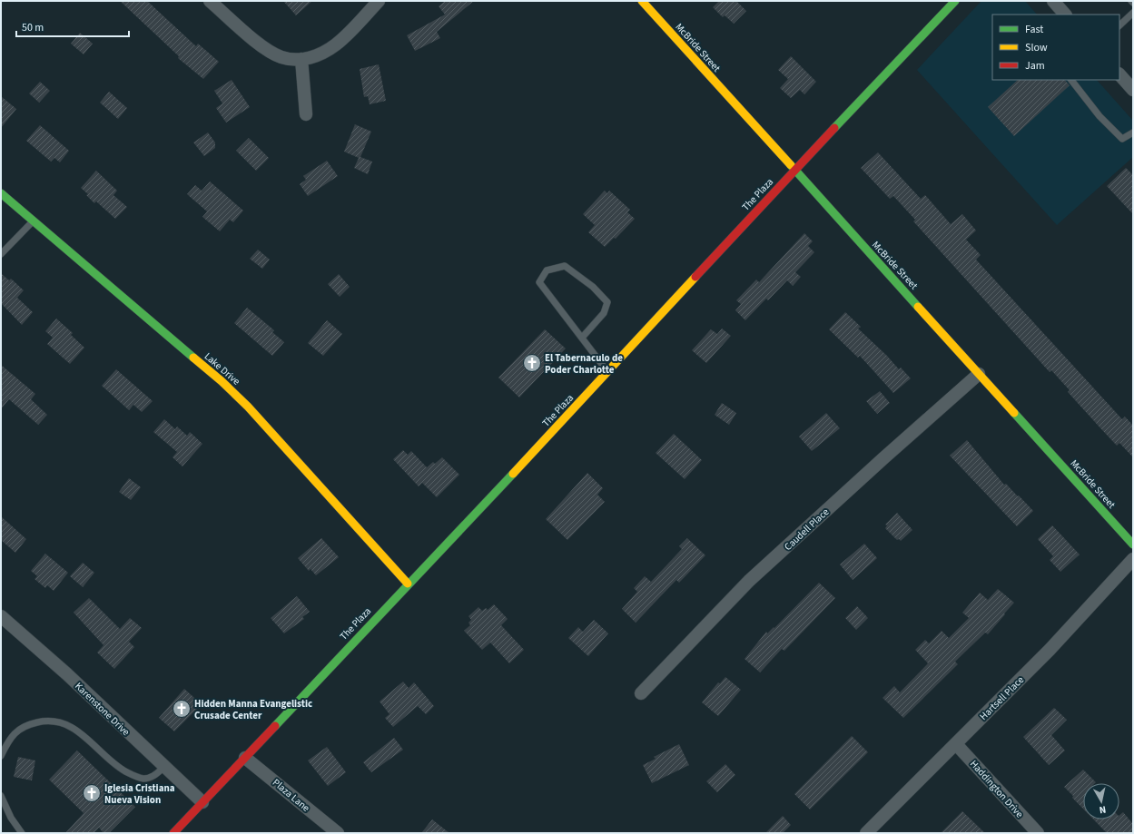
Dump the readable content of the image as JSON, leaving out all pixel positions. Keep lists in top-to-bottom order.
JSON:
{
  "streets": {
    "street": [
      "McBride Street",
      "The Plaza",
      "Lake Drive",
      "Caudell Place",
      "Hartsell Place",
      "Karenstone Drive",
      "Haddington Drive",
      "Plaza Lane"
    ]
  },
  "crossings": [
    ["McBride Street", "The Plaza"],
    ["McBride Street", "Caudell Place"],
    ["The Plaza", "Lake Drive"],
    ["The Plaza", "Karenstone Drive"],
    ["The Plaza", "Plaza Lane"],
    ["Hartsell Place", "Haddington Drive"]
  ],
  "places": {
    "church": ["El Tabernaculo de Poder Charlotte", "Hidden Manna Evangelistic Crusade Center", "Iglesia Cristiana Nueva Vision"]
  },
  "legend": ["Fast", "Slow", "Jam"],
  "scale_bar": "50 m",
  "north": "bottom"
}
